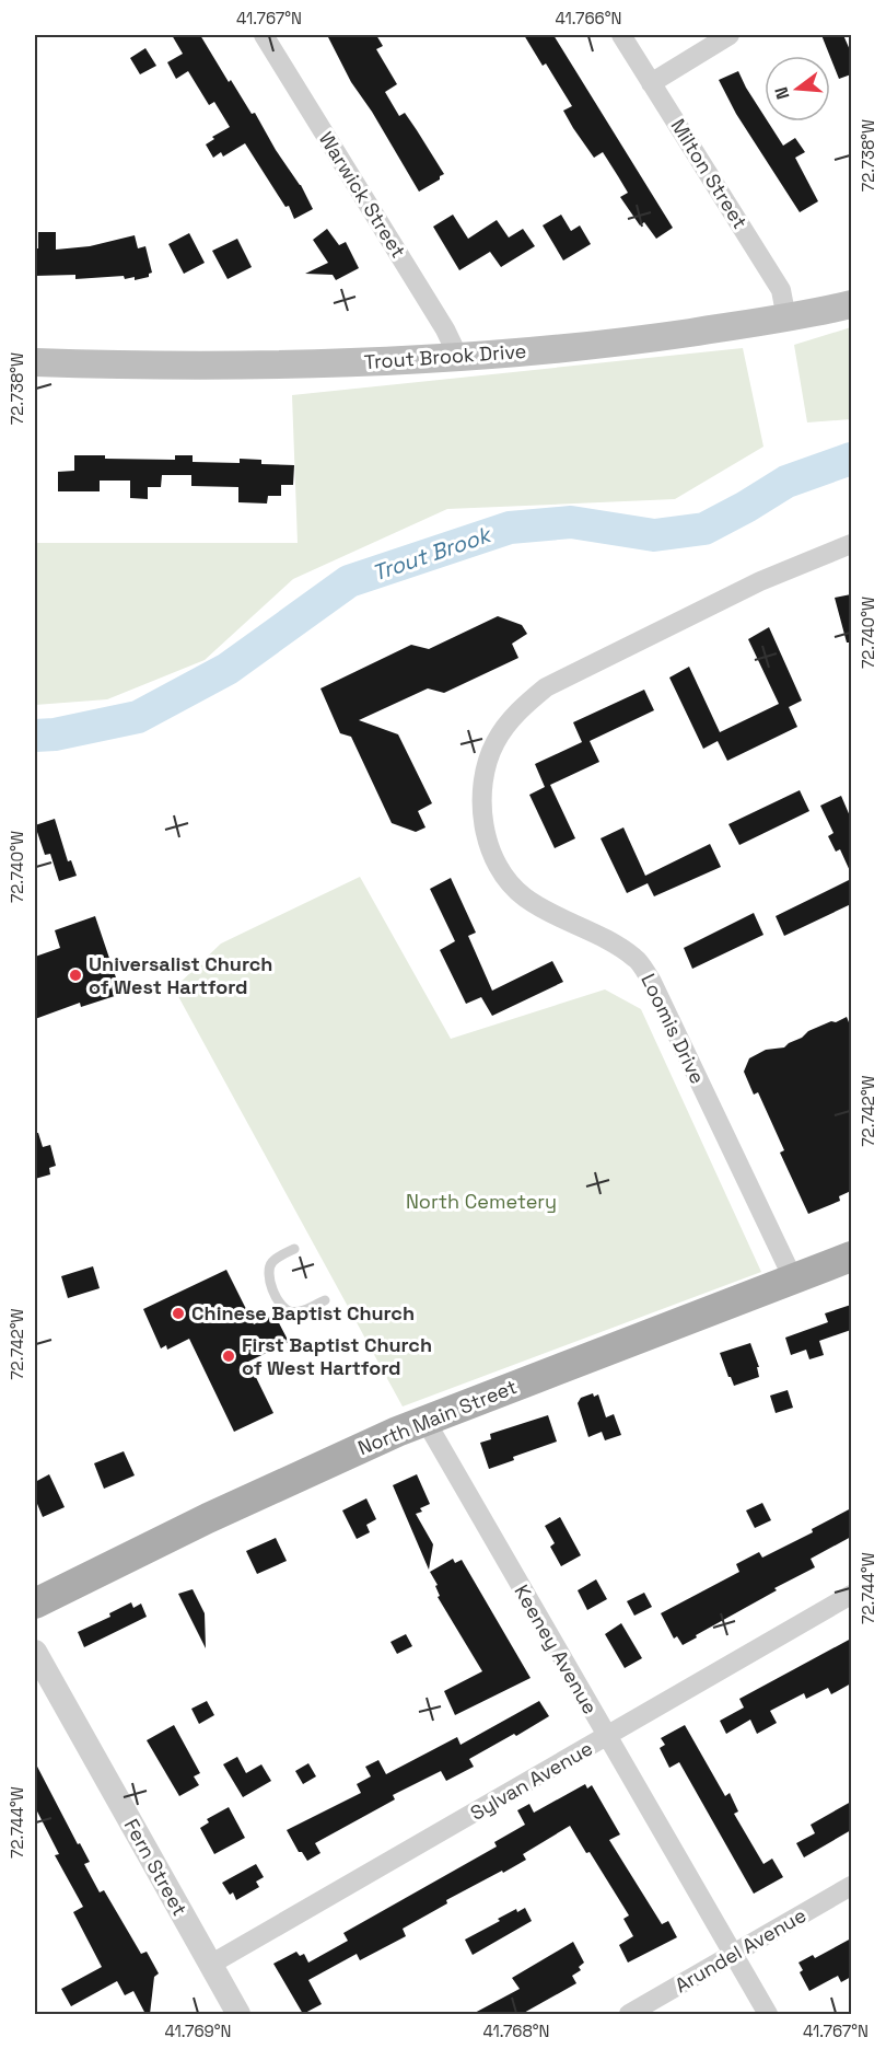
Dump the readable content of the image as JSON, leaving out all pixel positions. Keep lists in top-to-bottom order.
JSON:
{
  "streets": {
    "main road": ["Trout Brook Drive", "North Main Street"],
    "street": [
      "Milton Street",
      "Warwick Street",
      "Loomis Drive",
      "Keeney Avenue",
      "Sylvan Avenue",
      "Fern Street",
      "Arundel Avenue"
    ]
  },
  "crossings": [
    ["Milton Street", "Trout Brook Drive"],
    ["Warwick Street", "Trout Brook Drive"],
    ["Loomis Drive", "North Main Street"],
    ["North Main Street", "Keeney Avenue"],
    ["Keeney Avenue", "Sylvan Avenue"],
    ["Keeney Avenue", "Arundel Avenue"],
    ["Sylvan Avenue", "Fern Street"]
  ],
  "water": ["Trout Brook"],
  "parks": ["North Cemetery"],
  "places": ["Universalist Church of West Hartford", "Chinese Baptist Church", "First Baptist Church of West Hartford"],
  "north": "left",
  "coordinates": [
    "41.767°N",
    "41.766°N",
    "72.738°W",
    "72.740°W",
    "72.742°W",
    "72.744°W",
    "41.769°N",
    "41.768°N"
  ]
}
